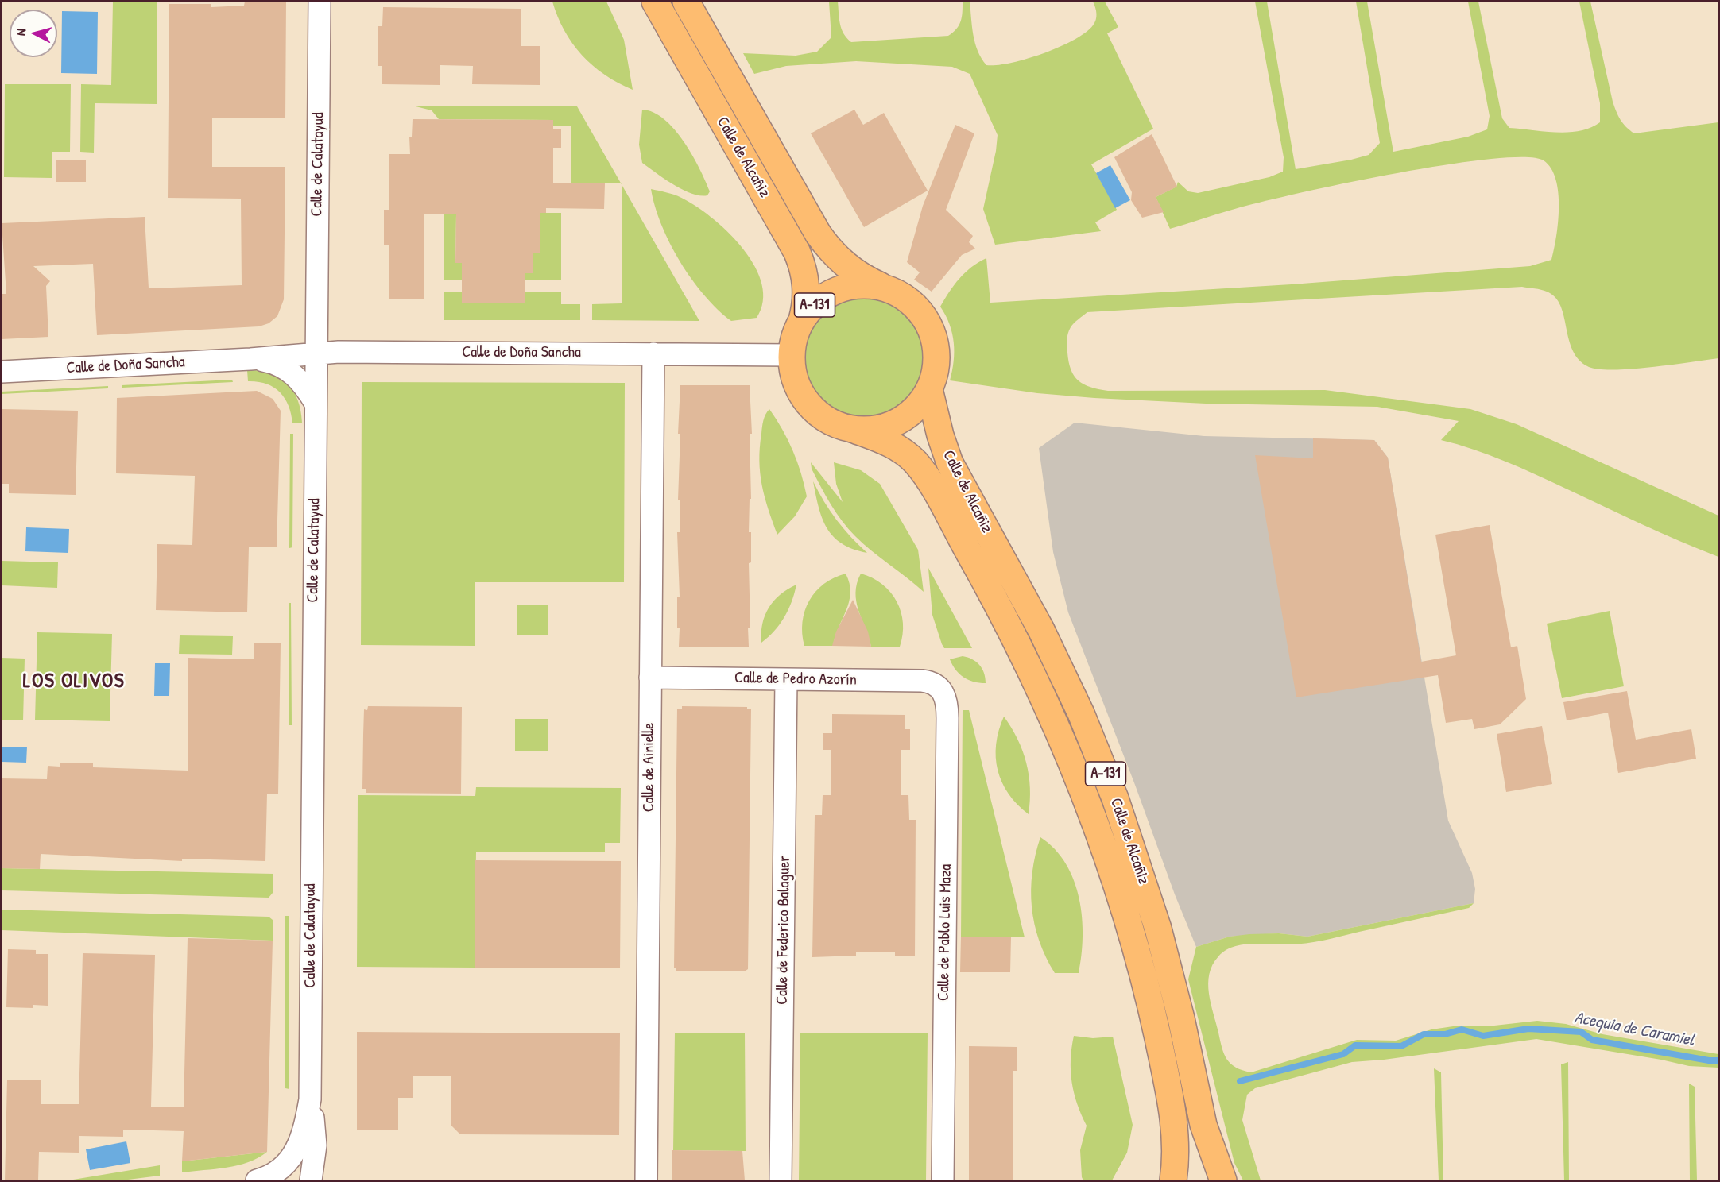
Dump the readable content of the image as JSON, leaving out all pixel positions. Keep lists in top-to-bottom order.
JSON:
{
  "streets": {
    "main road": ["Calle de Alcañiz", "A-131"],
    "street": [
      "Calle de Calatayud",
      "Calle de Doña Sancha",
      "Calle de Pedro Azorín",
      "Calle de Ainielle",
      "Calle de Federico Balaguer",
      "Calle de Pablo Luis Maza"
    ]
  },
  "crossings": [
    ["Calle de Alcañiz", "A-131"],
    ["Calle de Alcañiz", "Calle de Doña Sancha"],
    ["Calle de Calatayud", "Calle de Doña Sancha"],
    ["A-131", "Calle de Doña Sancha"],
    ["Calle de Doña Sancha", "Calle de Ainielle"],
    ["Calle de Pedro Azorín", "Calle de Ainielle"],
    ["Calle de Pedro Azorín", "Calle de Federico Balaguer"],
    ["Calle de Pedro Azorín", "Calle de Pablo Luis Maza"]
  ],
  "districts": ["LOS OLIVOS"],
  "water": ["Acequia de Caramiel"],
  "north": "left"
}
